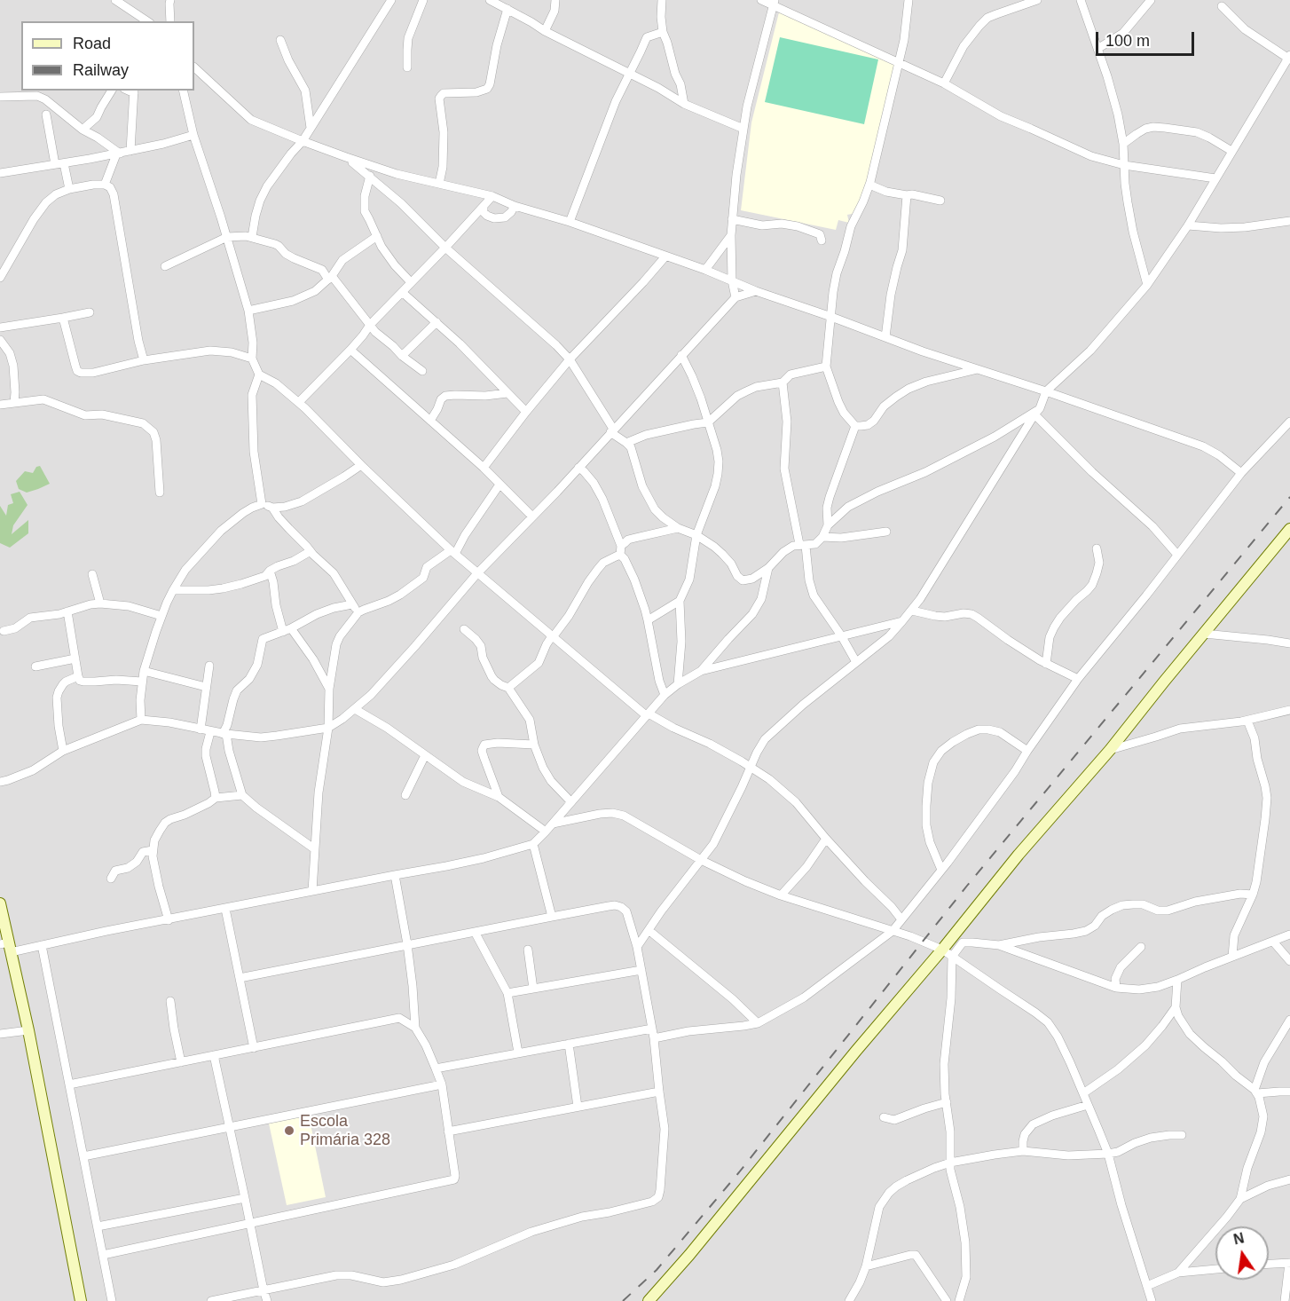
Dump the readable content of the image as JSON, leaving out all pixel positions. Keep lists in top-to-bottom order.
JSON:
{
  "places": ["Escola Primária 328"],
  "legend": ["Road", "Railway"],
  "scale_bar": "100 m",
  "north": "top"
}
